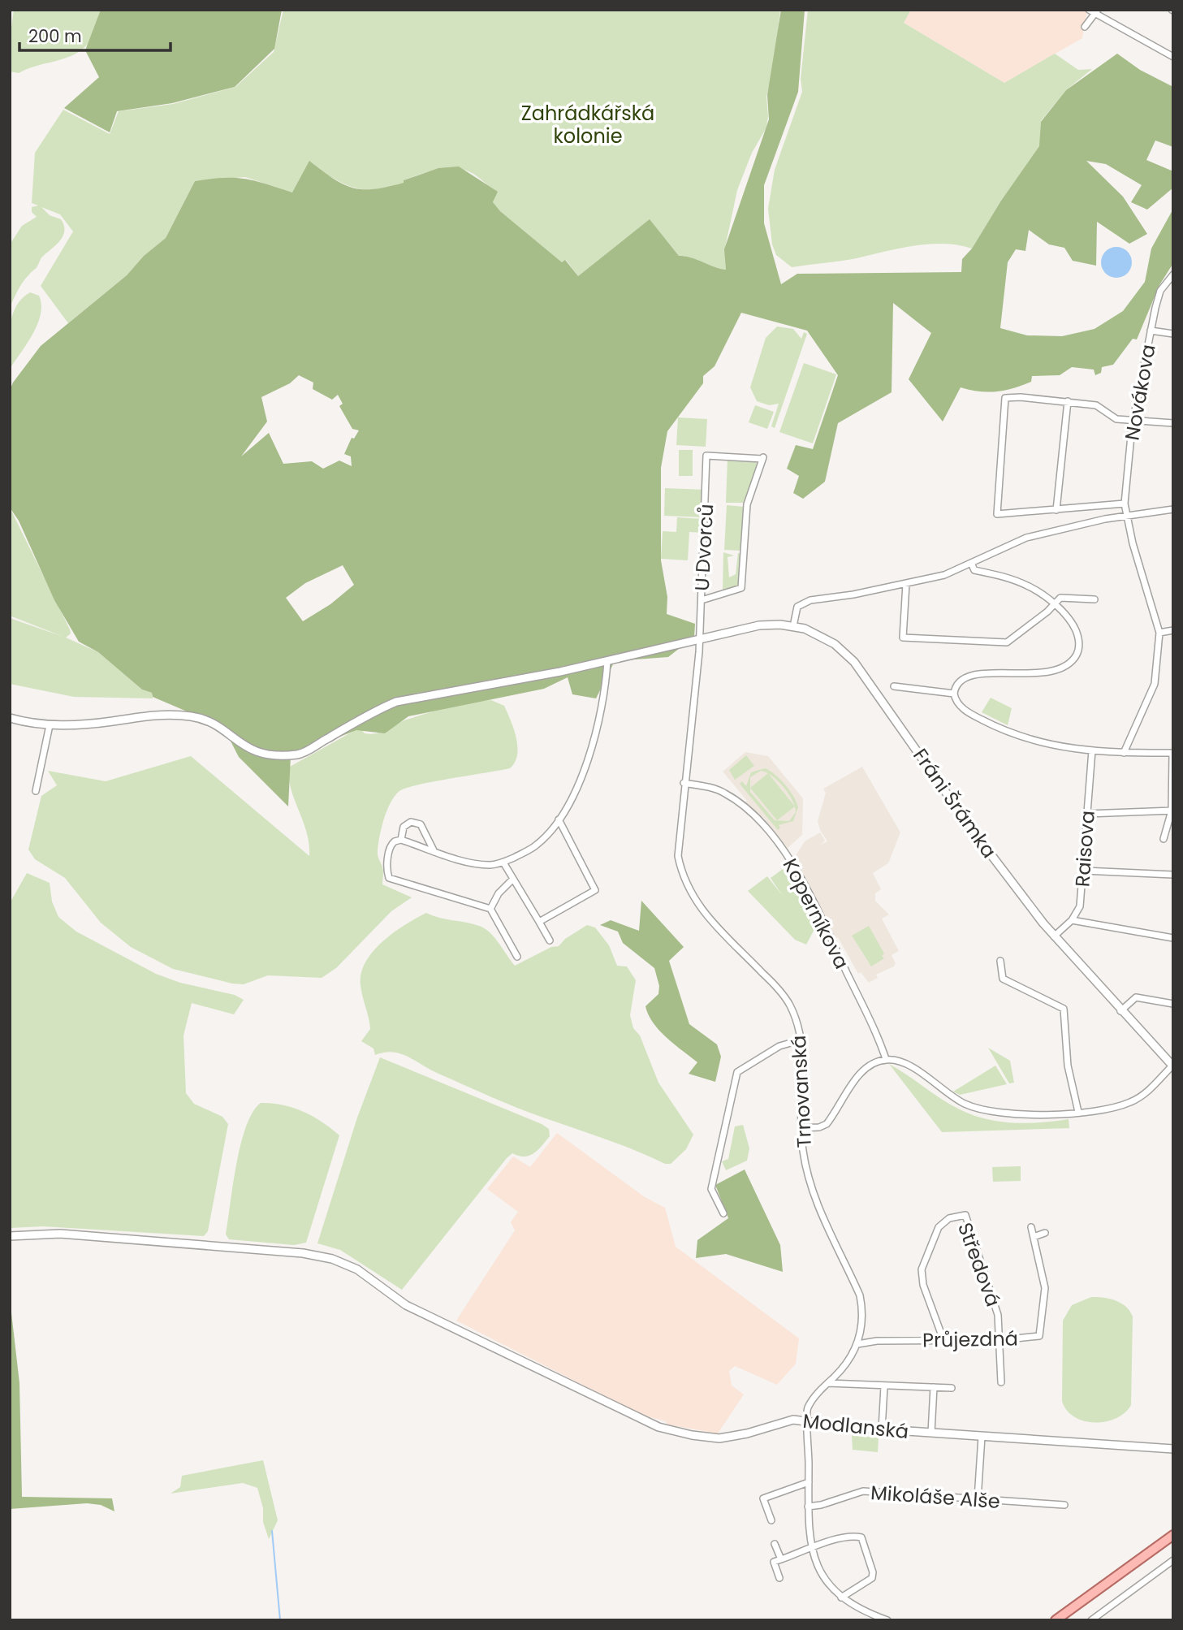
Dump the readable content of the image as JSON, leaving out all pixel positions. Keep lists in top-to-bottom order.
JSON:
{
  "streets": {
    "street": [
      "Novákova",
      "U Dvorců",
      "Fráni Šrámka",
      "Raisova",
      "Koperníkova",
      "Trnovanská",
      "Středová",
      "Průjezdná",
      "Modlanská",
      "Mikoláše Alše"
    ]
  },
  "crossings": [
    ["U Dvorců", "Fráni Šrámka"],
    ["U Dvorců", "Trnovanská"],
    ["Fráni Šrámka", "Raisova"],
    ["Fráni Šrámka", "Trnovanská"],
    ["Koperníkova", "Trnovanská"],
    ["Trnovanská", "Průjezdná"],
    ["Trnovanská", "Modlanská"],
    ["Středová", "Průjezdná"]
  ],
  "parks": ["Zahrádkářská kolonie"],
  "scale_bar": "200 m"
}
